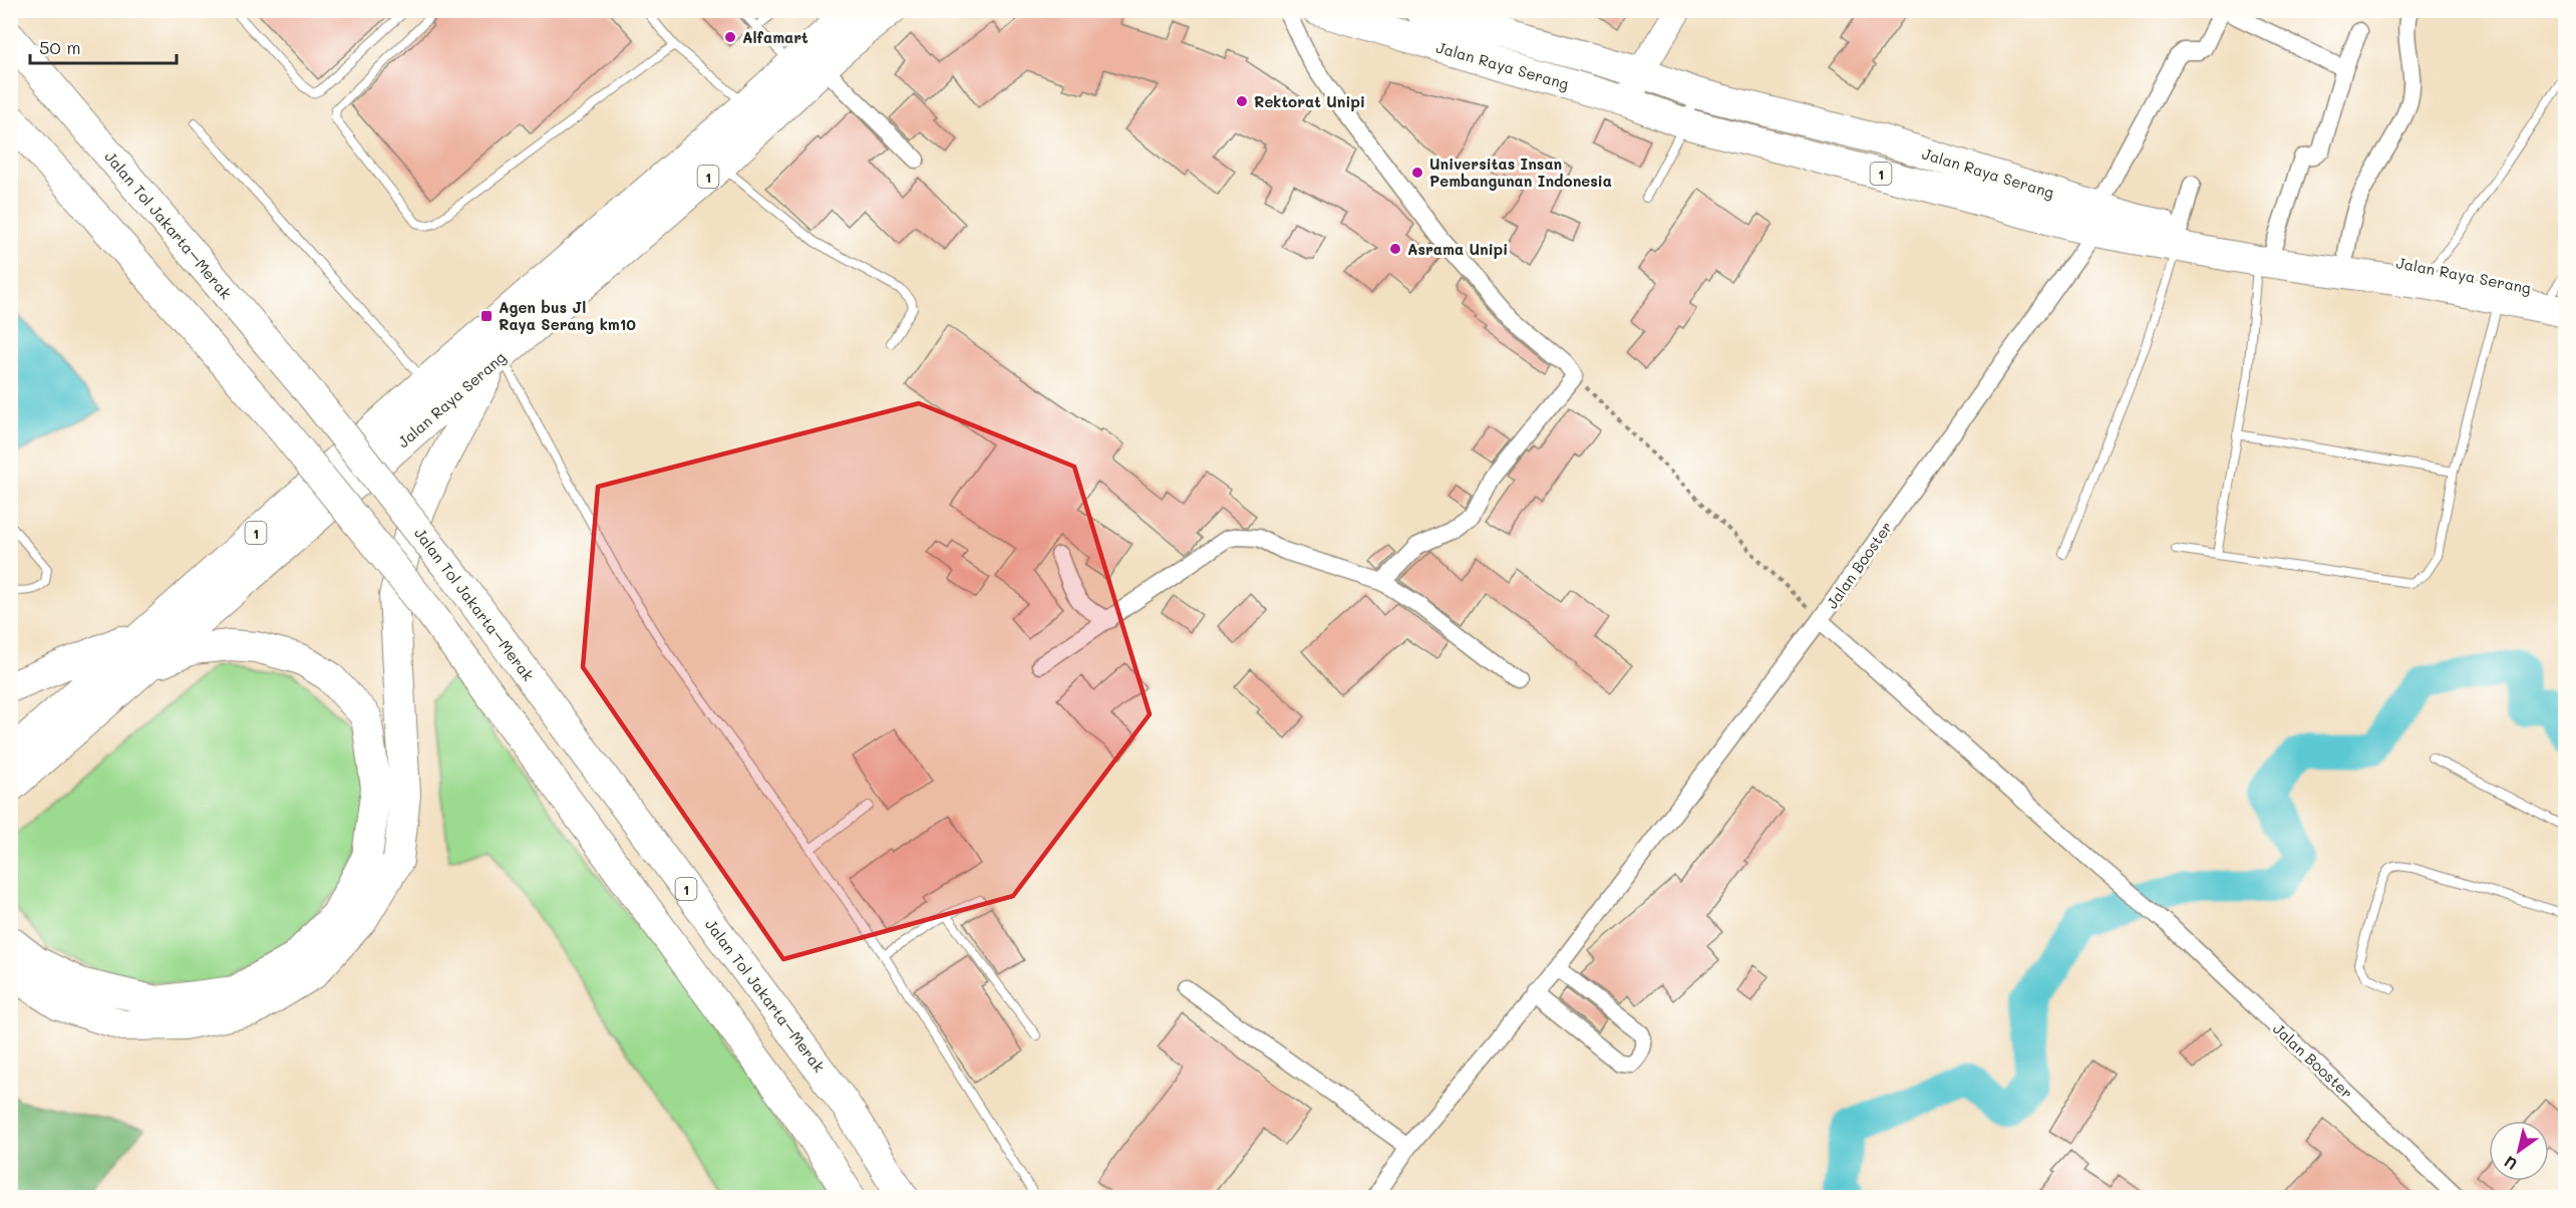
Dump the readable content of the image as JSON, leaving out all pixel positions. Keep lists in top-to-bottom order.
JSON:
{
  "streets": {
    "highway": ["Jalan Raya Serang", "1", "Jalan Tol Jakarta–Merak"],
    "street": ["Jalan Booster"]
  },
  "crossings": [
    ["Jalan Raya Serang", "Jalan Booster"]
  ],
  "places": {
    "other": [
      "Alfamart",
      "Rektorat Unipi",
      "Universitas Insan Pembangunan Indonesia",
      "Asrama Unipi"
    ],
    "transit": ["Agen bus Jl Raya Serang km10"]
  },
  "scale_bar": "50 m",
  "north": "bottom left"
}
